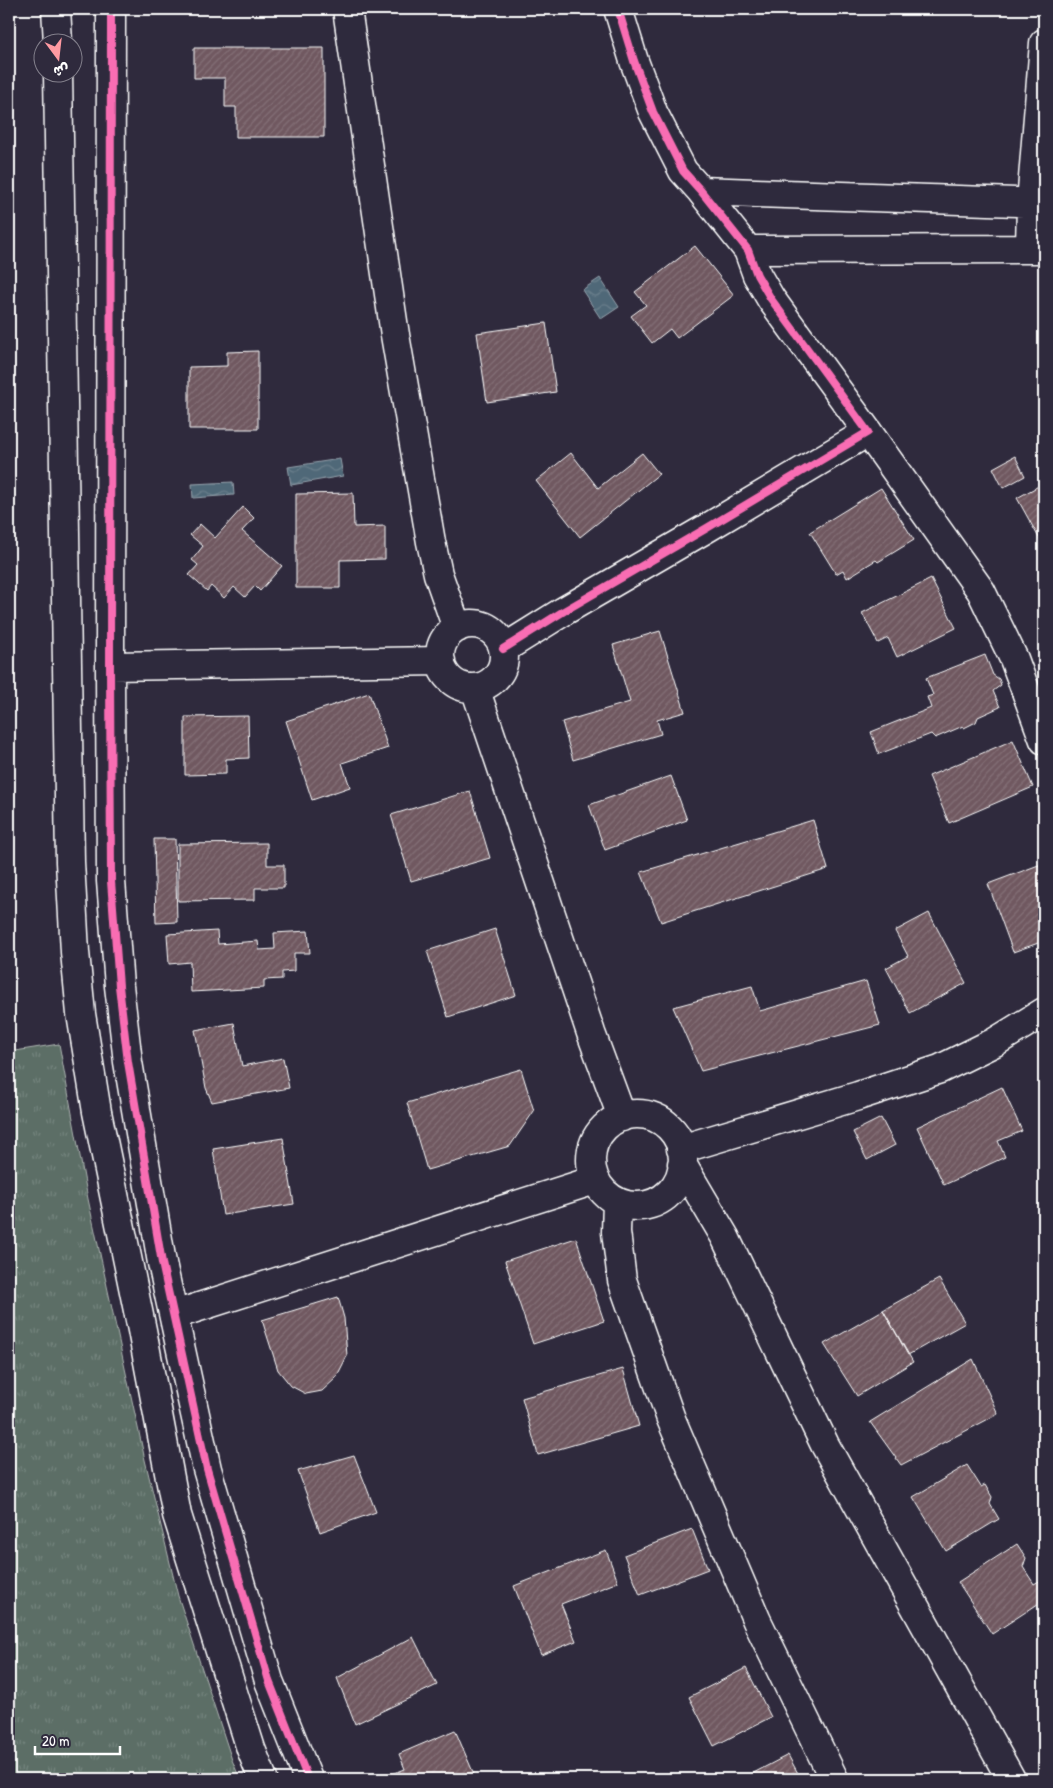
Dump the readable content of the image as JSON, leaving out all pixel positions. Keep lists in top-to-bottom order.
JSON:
{
  "scale_bar": "20 m",
  "north": "bottom"
}
